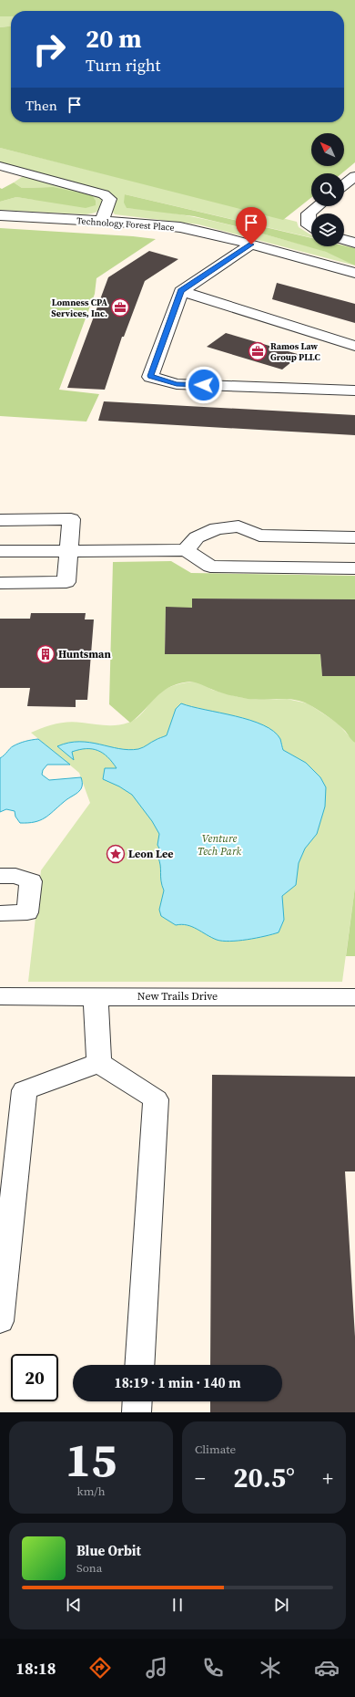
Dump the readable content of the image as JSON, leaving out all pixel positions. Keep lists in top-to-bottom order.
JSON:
{
  "streets": {
    "street": ["Technology Forest Place", "New Trails Drive"]
  },
  "parks": ["Venture Tech Park"],
  "places": {
    "office": ["Lomness CPA Services, Inc.", "Ramos Law Group PLLC"],
    "building": ["Huntsman"],
    "place": ["Leon Lee"]
  },
  "north": "top left",
  "page": {
    "turn": ["20 m", "Turn right"],
    "then": "Then",
    "limit": "20",
    "trip": "18:19 · 1 min · 140 m",
    "tile": [
      ["15", "km/h"],
      "Climate"
    ],
    "heat": ["−", "20.5°", "+"],
    "song": ["Blue Orbit", "Sona"],
    "tabs": "18:18"
  }
}
